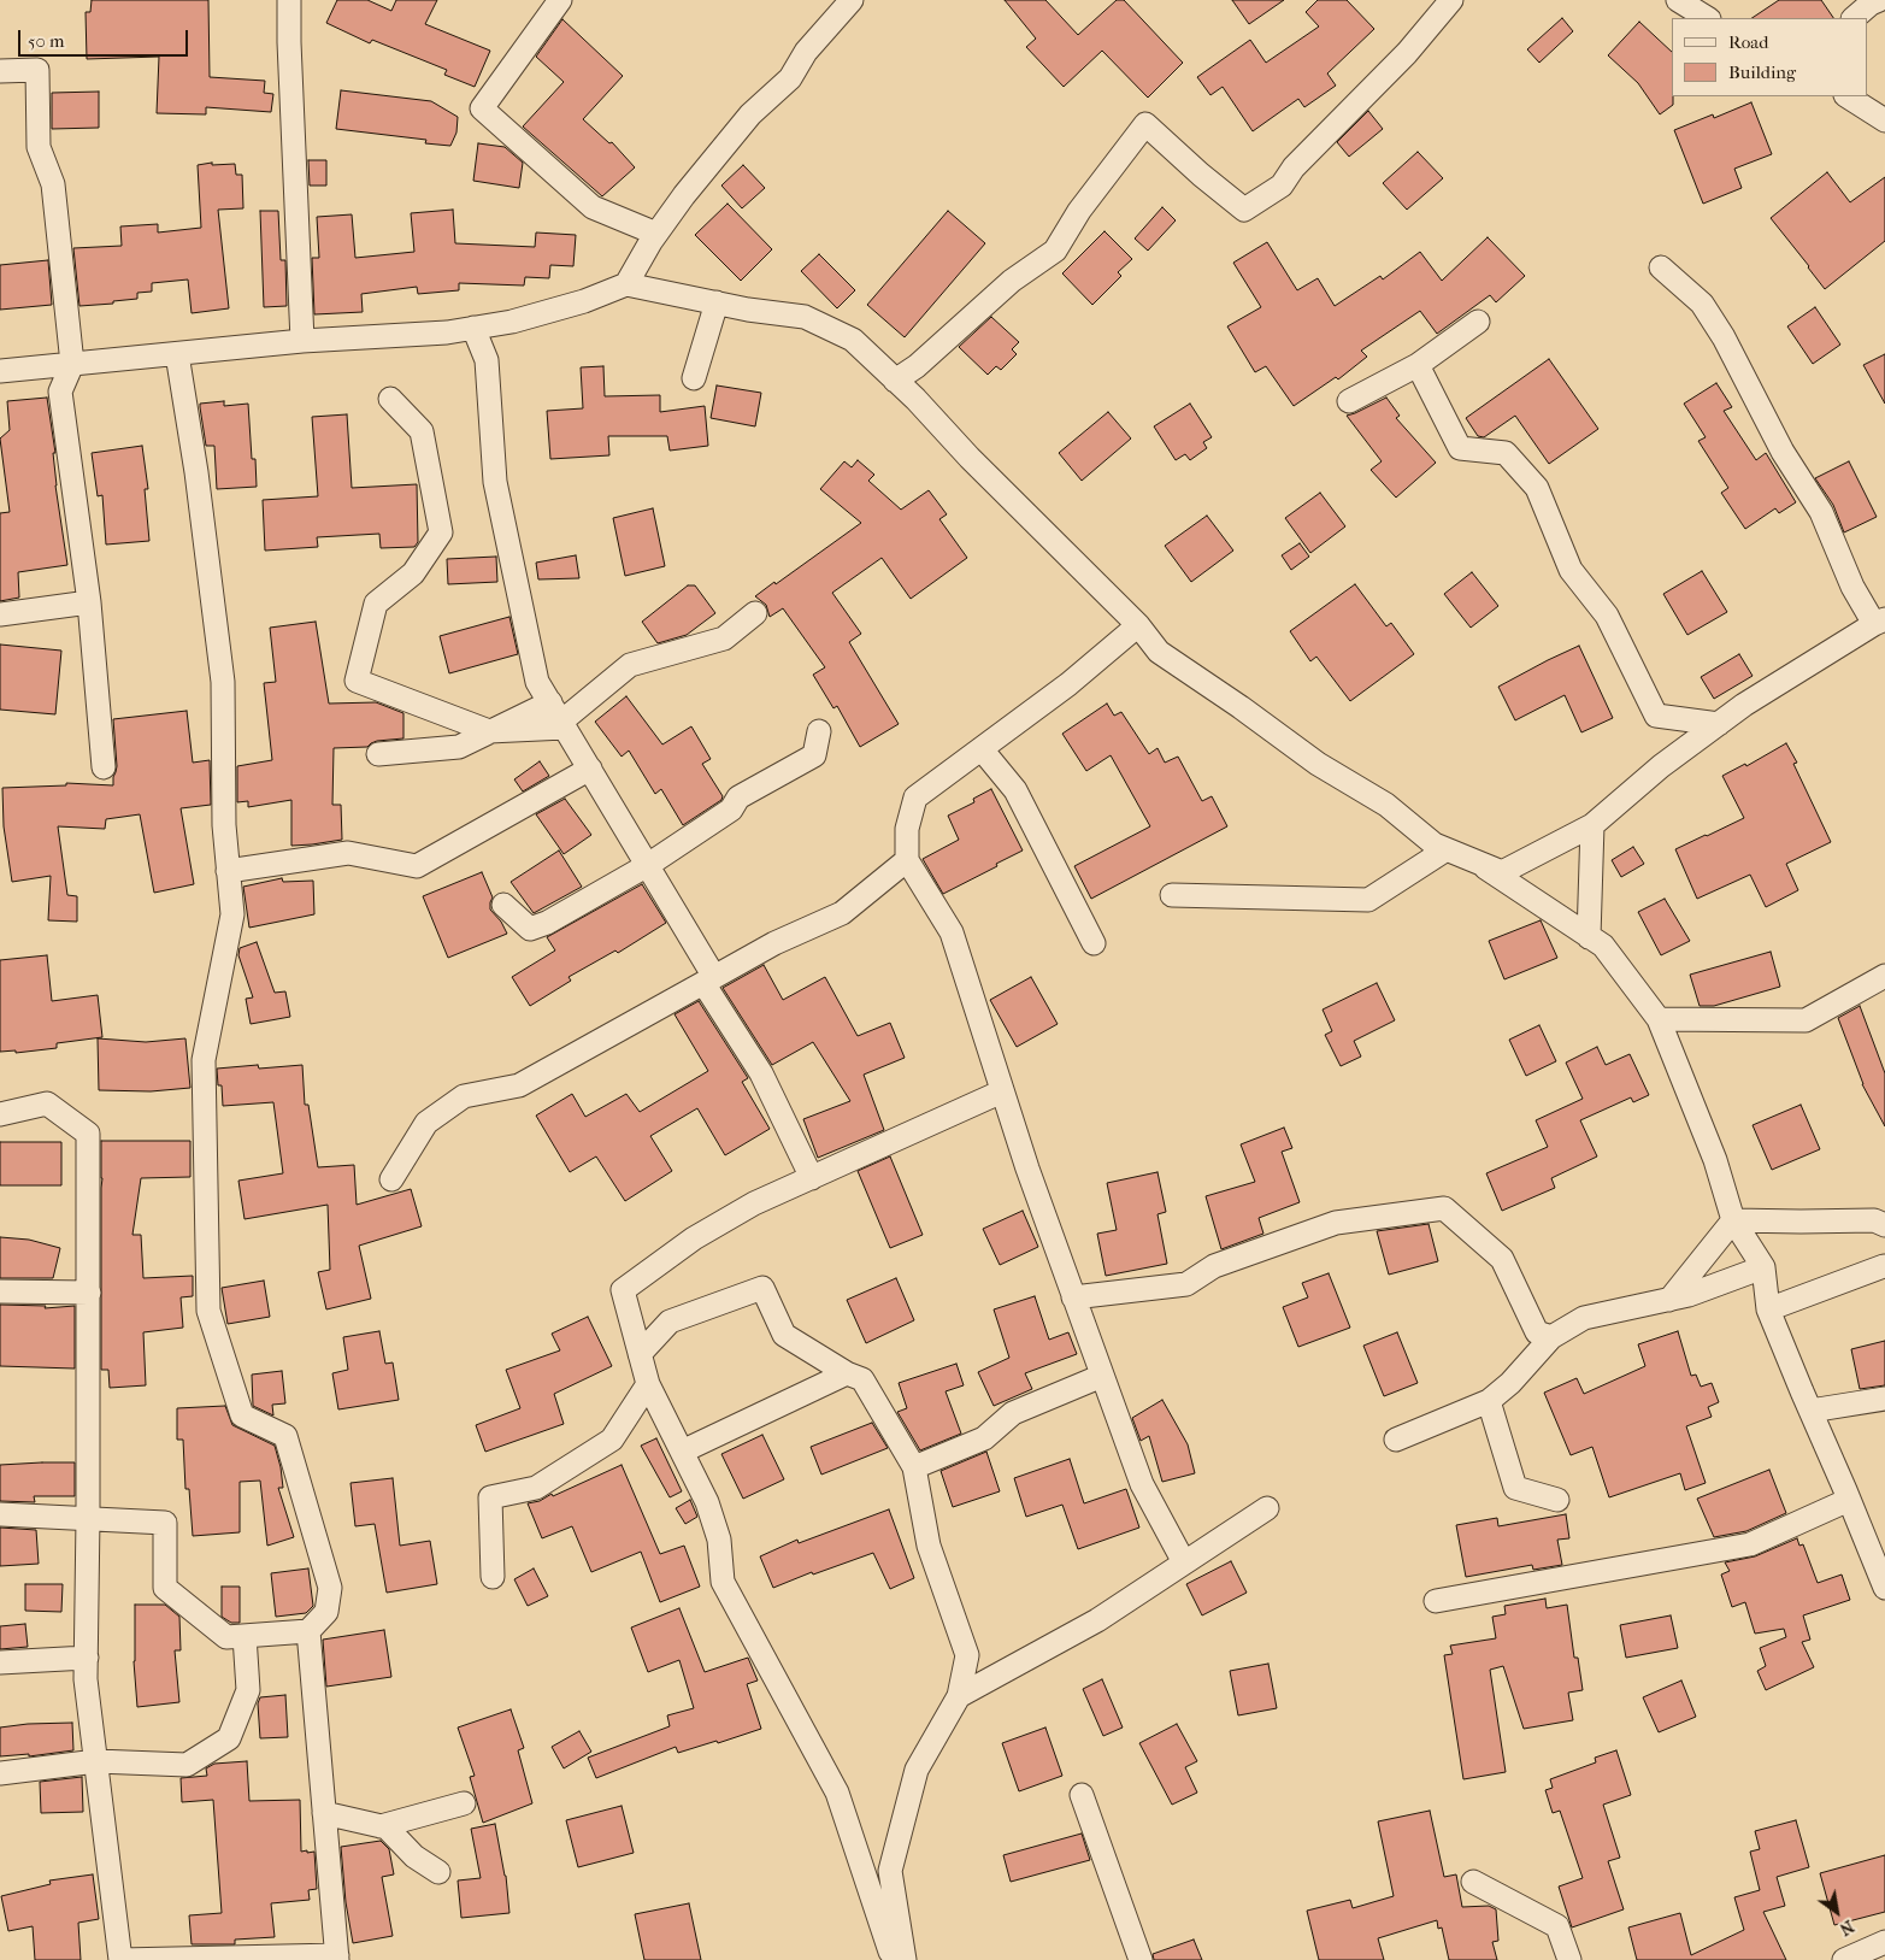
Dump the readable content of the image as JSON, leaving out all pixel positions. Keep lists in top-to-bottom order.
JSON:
{
  "legend": ["Road", "Building"],
  "scale_bar": "50 m",
  "north": "bottom right"
}
